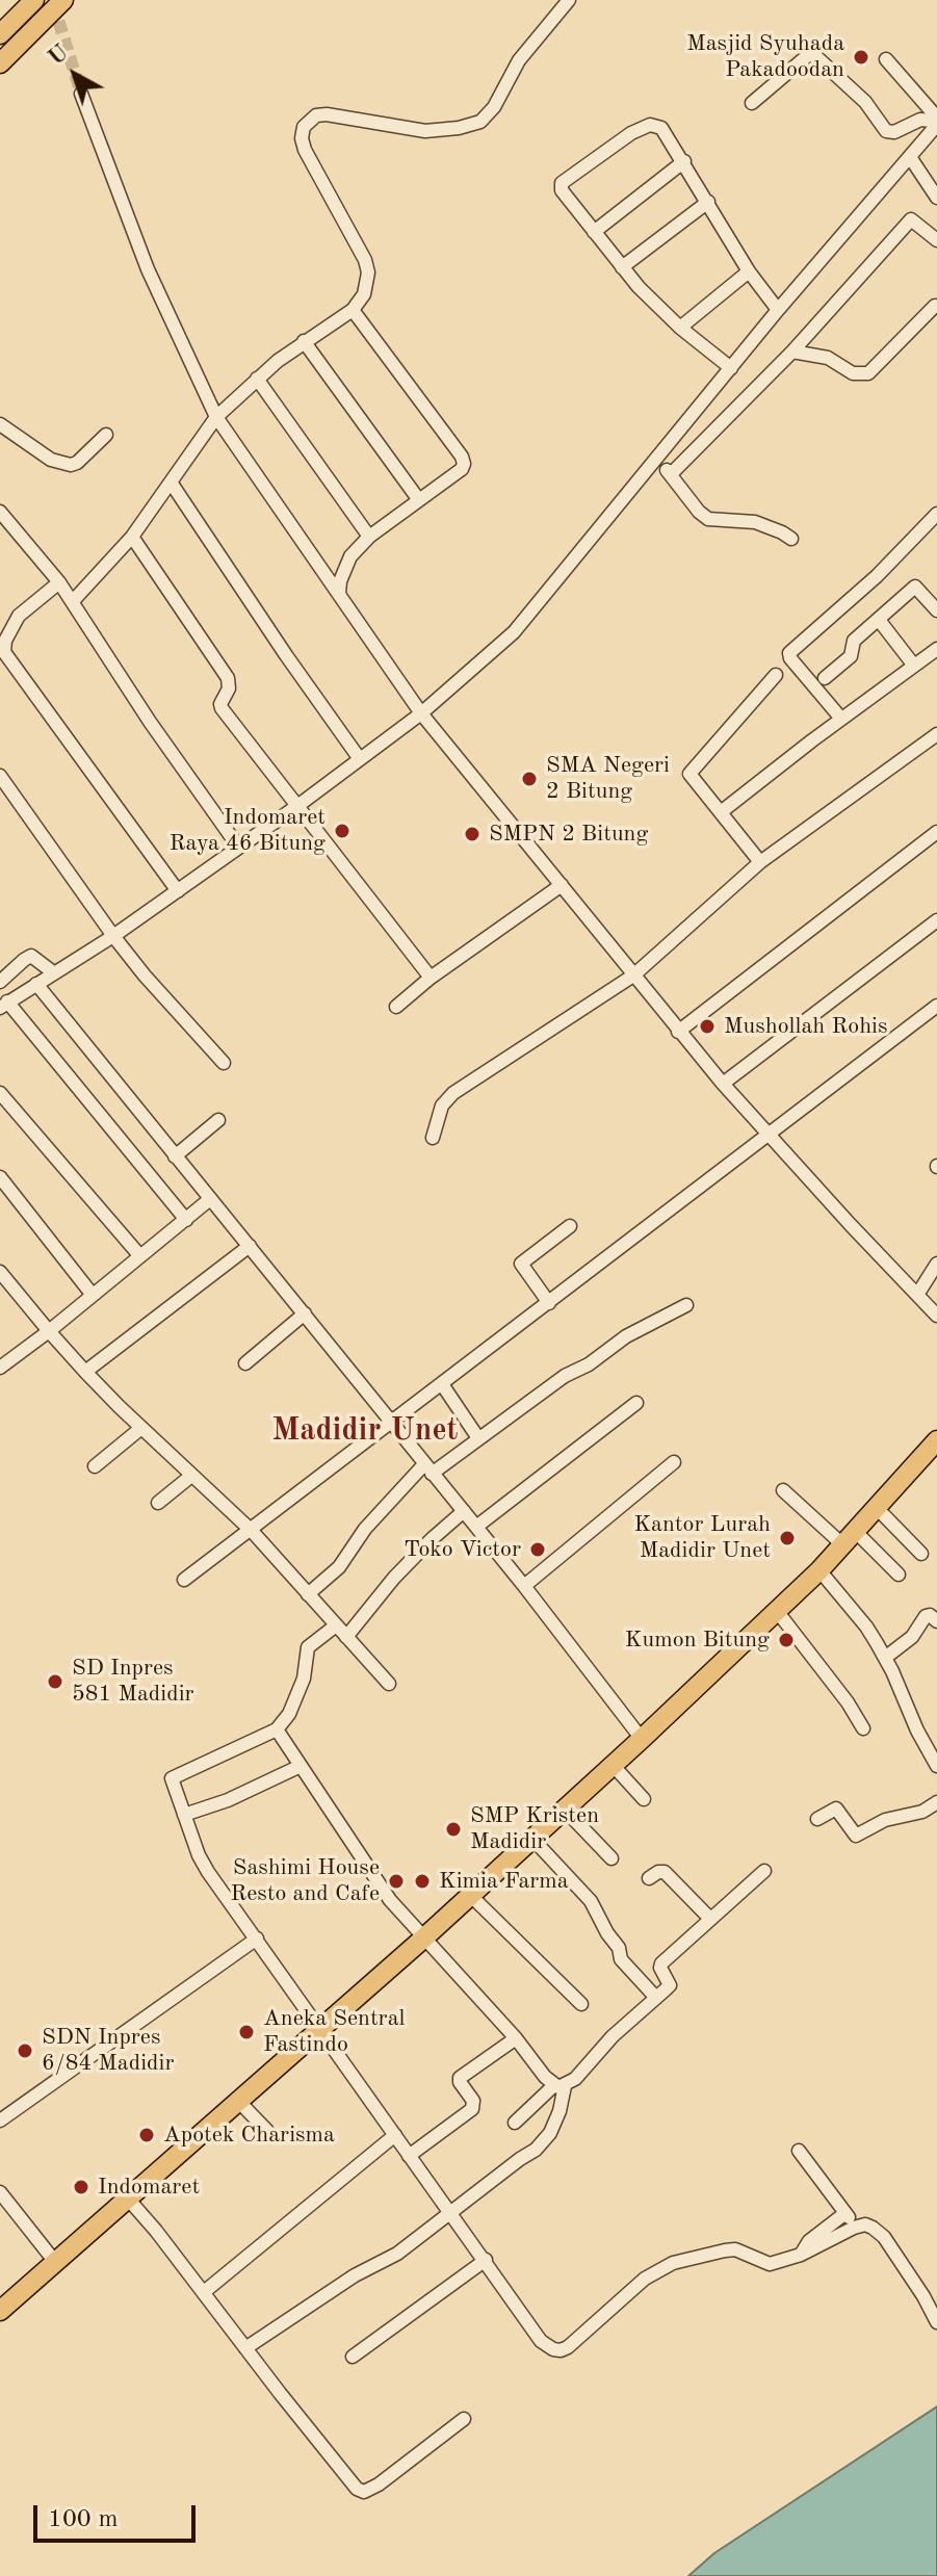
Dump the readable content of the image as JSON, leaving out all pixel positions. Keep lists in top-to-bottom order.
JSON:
{
  "districts": ["Madidir Unet"],
  "places": [
    "Masjid Syuhada Pakadoodan",
    "SMA Negeri 2 Bitung",
    "Indomaret Raya 46 Bitung",
    "SMPN 2 Bitung",
    "Mushollah Rohis",
    "Kantor Lurah Madidir Unet",
    "Toko Victor",
    "Kumon Bitung",
    "SD Inpres 581 Madidir",
    "SMP Kristen Madidir",
    "Sashimi House Resto and Cafe",
    "Kimia Farma",
    "Aneka Sentral Fastindo",
    "SDN Inpres 6/84 Madidir",
    "Apotek Charisma",
    "Indomaret"
  ],
  "scale_bar": "100 m",
  "north": "top left"
}
